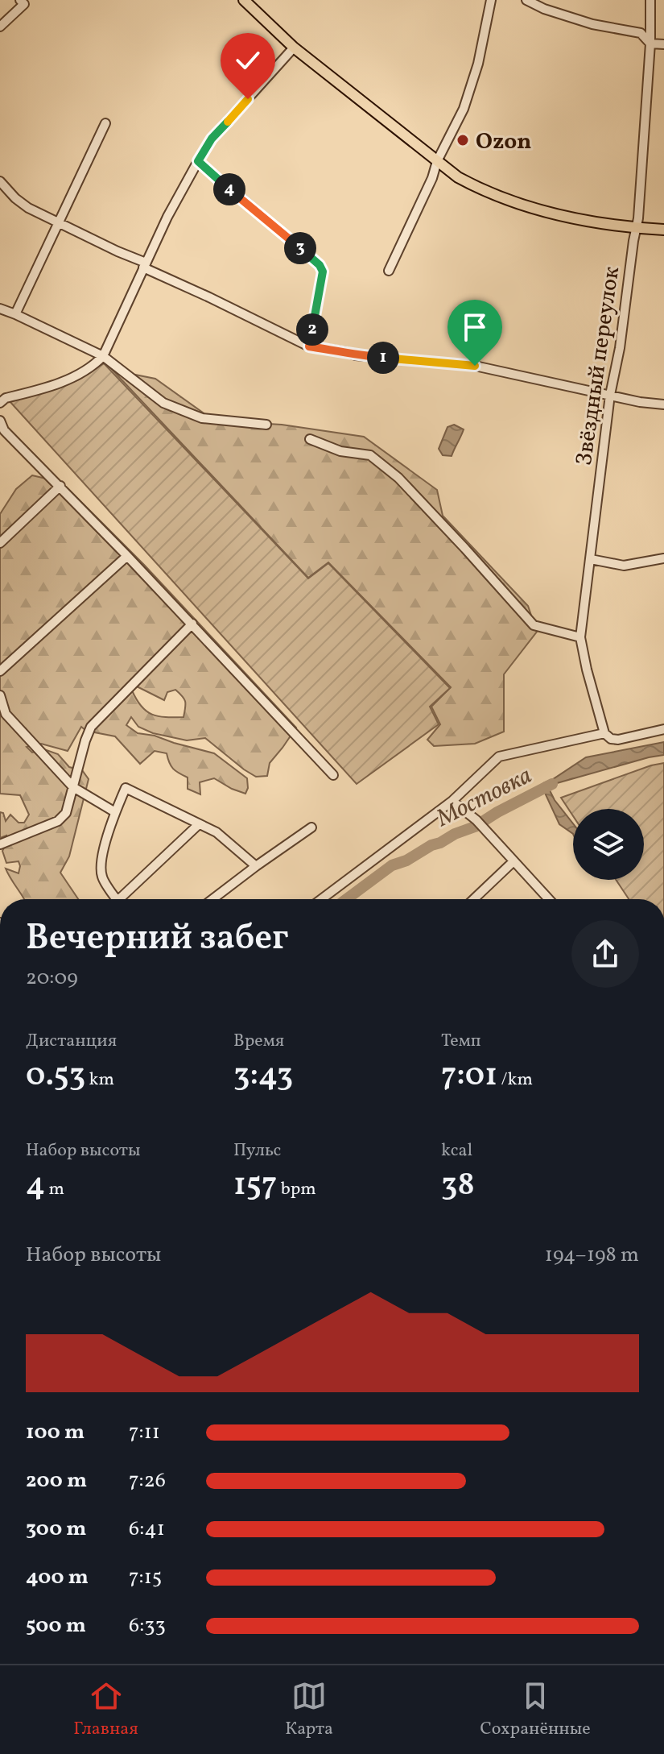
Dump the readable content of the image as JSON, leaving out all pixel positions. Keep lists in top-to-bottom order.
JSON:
{
  "streets": {
    "street": ["Звёздный переулок"]
  },
  "water": ["Мостовка"],
  "places": ["Ozon"],
  "page": {
    "pins": [
      "4",
      "3",
      "2",
      "1"
    ],
    "heading": ["Вечерний забег", "20:09"],
    "stats": [
      ["Дистанция", "0.53 km"],
      ["Время", "3:43"],
      ["Темп", "7:01 /km"],
      ["Набор высоты", "4 m"],
      ["Пульс", "157 bpm"],
      ["kcal", "38"]
    ],
    "chart": ["Набор высоты", "194–198 m"],
    "list": [
      {
        "name": "100 m",
        "note": "7:11"
      },
      {
        "name": "200 m",
        "note": "7:26"
      },
      {
        "name": "300 m",
        "note": "6:41"
      },
      {
        "name": "400 m",
        "note": "7:15"
      },
      {
        "name": "500 m",
        "note": "6:33"
      }
    ],
    "tabs": ["Главная", "Карта", "Сохранённые"]
  }
}
